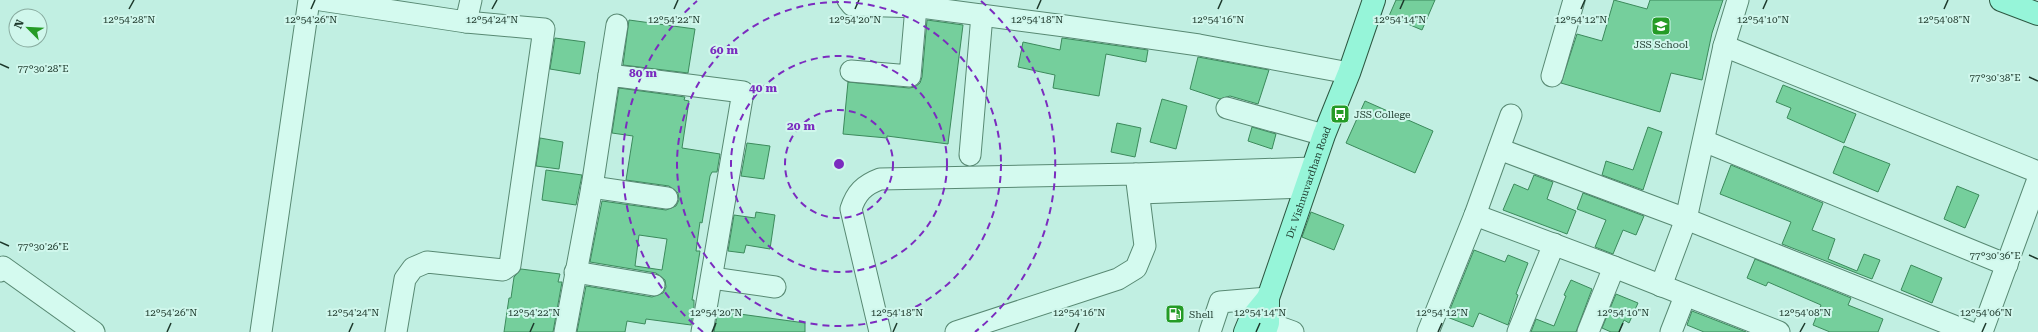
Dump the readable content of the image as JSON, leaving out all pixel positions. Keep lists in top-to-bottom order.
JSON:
{
  "streets": {
    "main road": ["Dr. Vishnuvardhan Road"]
  },
  "places": {
    "school or university": ["JSS School"],
    "bus stop": ["JSS College"],
    "fuel station": ["Shell"]
  },
  "north": "top left",
  "coordinates": [
    "12°54'28\"N",
    "12°54'26\"N",
    "12°54'24\"N",
    "12°54'22\"N",
    "12°54'20\"N",
    "12°54'18\"N",
    "12°54'16\"N",
    "12°54'14\"N",
    "12°54'12\"N",
    "12°54'10\"N",
    "12°54'08\"N",
    "77°30'28\"E",
    "77°30'38\"E",
    "77°30'26\"E",
    "77°30'36\"E",
    "12°54'06\"N"
  ],
  "rings": [
    "60 m",
    "80 m",
    "40 m",
    "20 m"
  ]
}
